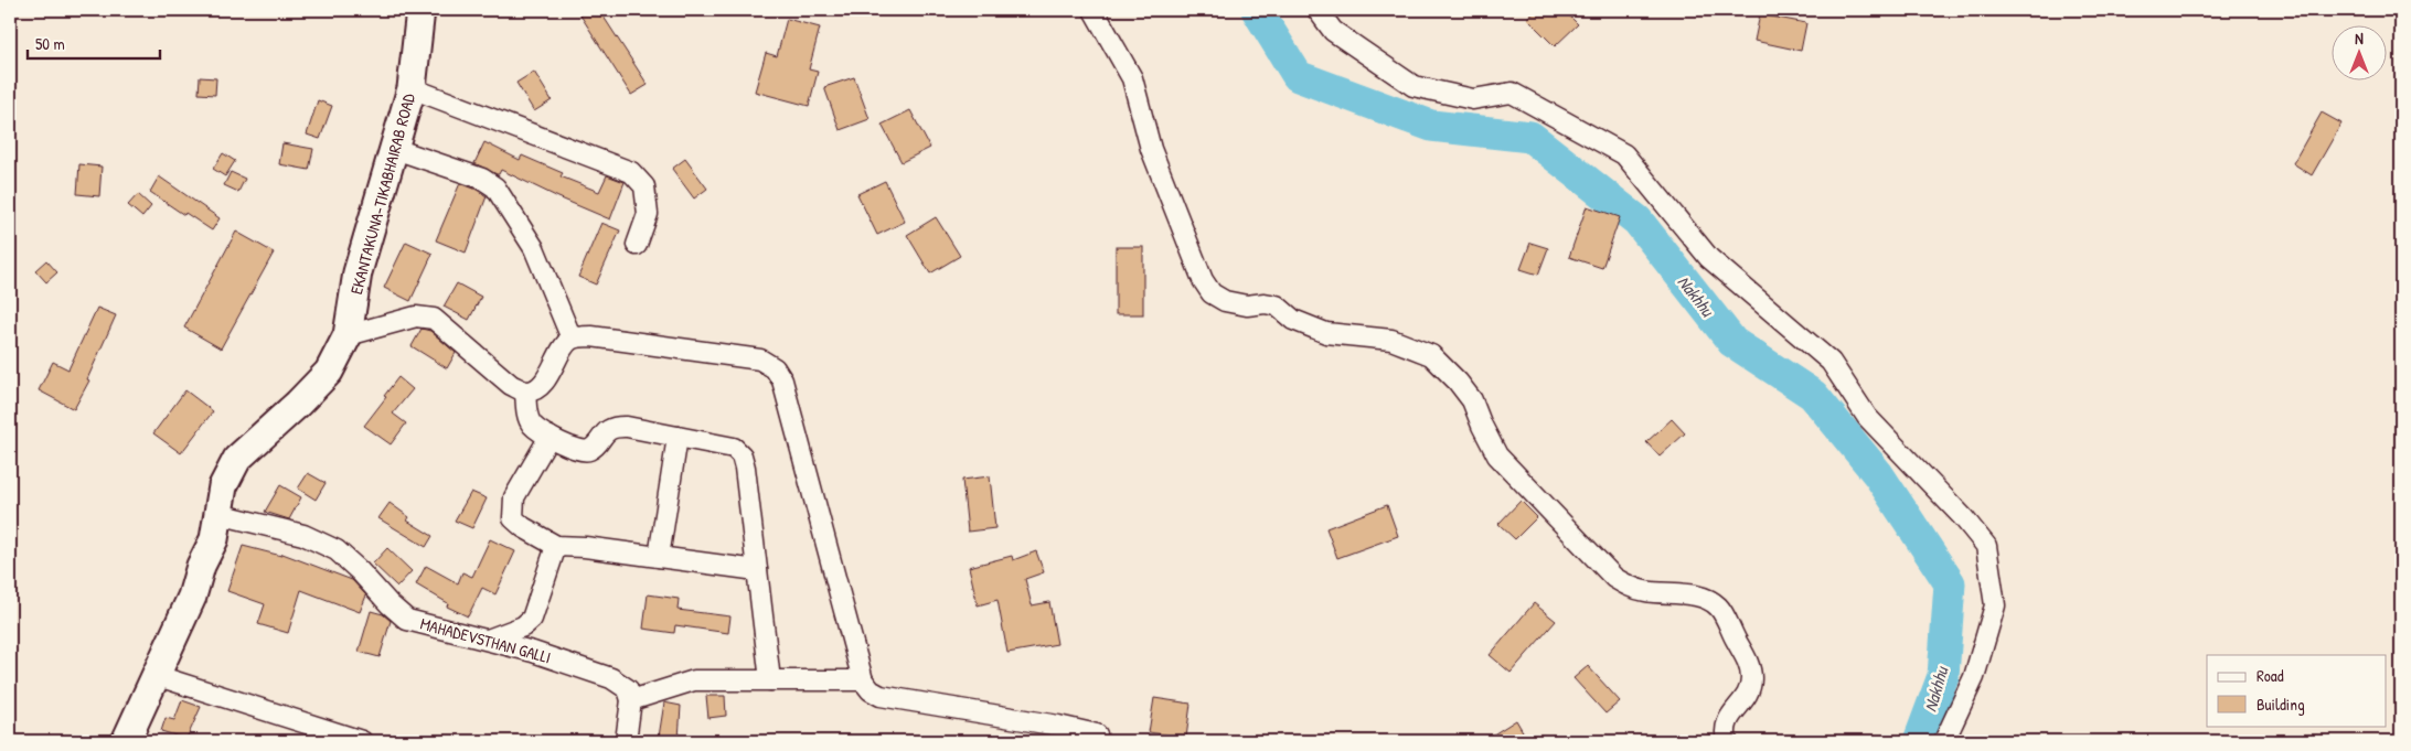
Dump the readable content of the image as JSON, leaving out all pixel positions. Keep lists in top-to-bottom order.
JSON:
{
  "streets": {
    "main road": ["EKANTAKUNA-TIKABHAIRAB ROAD"],
    "street": ["MAHADEVSTHAN GALLI"]
  },
  "crossings": [
    ["EKANTAKUNA-TIKABHAIRAB ROAD", "MAHADEVSTHAN GALLI"]
  ],
  "water": ["Nakhhu"],
  "legend": ["Road", "Building"],
  "scale_bar": "50 m",
  "north": "top"
}
